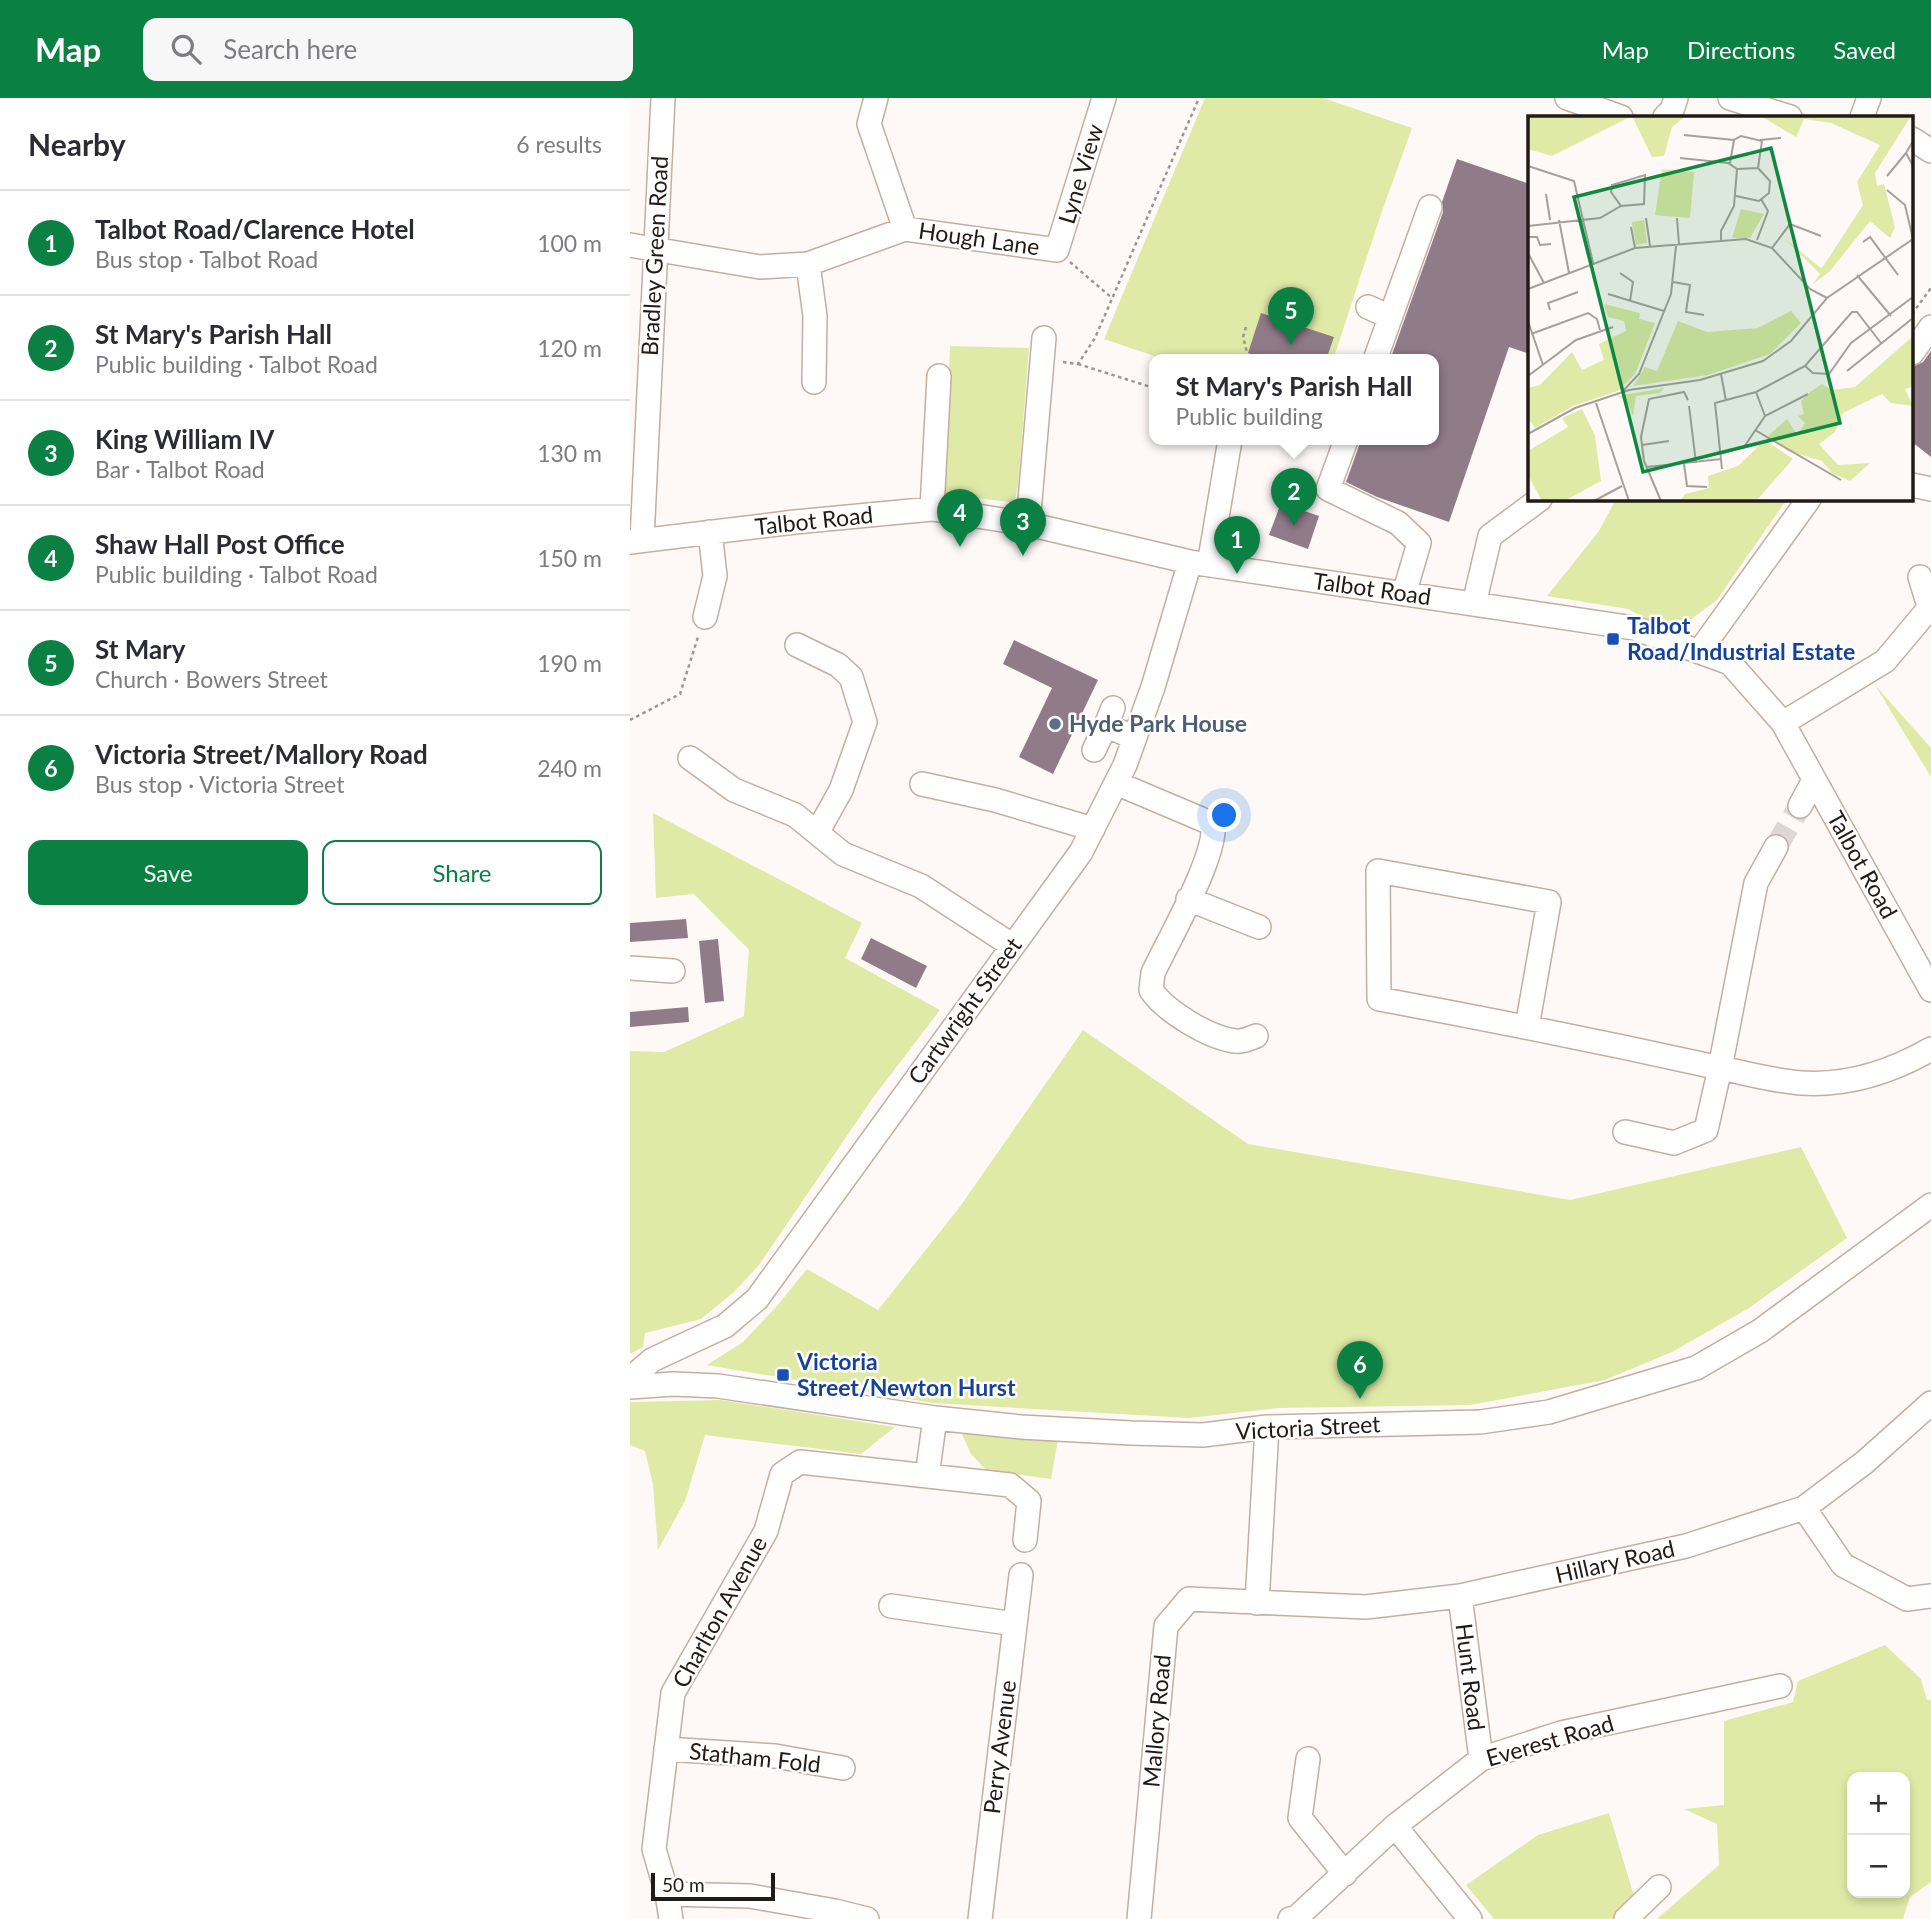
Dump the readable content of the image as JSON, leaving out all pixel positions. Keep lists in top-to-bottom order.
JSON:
{
  "streets": {
    "street": [
      "Lyne View",
      "Hough Lane",
      "Bradley Green Road",
      "Talbot Road",
      "Cartwright Street",
      "Victoria Street",
      "Hillary Road",
      "Charlton Avenue",
      "Hunt Road",
      "Mallory Road",
      "Everest Road",
      "Perry Avenue",
      "Statham Fold"
    ]
  },
  "crossings": [
    ["Lyne View", "Hough Lane"],
    ["Hough Lane", "Bradley Green Road"],
    ["Bradley Green Road", "Talbot Road"],
    ["Talbot Road", "Cartwright Street"],
    ["Hillary Road", "Hunt Road"],
    ["Hillary Road", "Mallory Road"],
    ["Charlton Avenue", "Statham Fold"],
    ["Hunt Road", "Everest Road"]
  ],
  "places": {
    "transit": ["Talbot Road/Industrial Estate", "Victoria Street/Newton Hurst"],
    "other": ["Hyde Park House"]
  },
  "scale_bar": "50 m",
  "page": {
    "header": "Map",
    "search": "Search here",
    "nav": ["Map", "Directions", "Saved"],
    "heading": ["Nearby", "6 results"],
    "list": [
      {
        "mark": "1",
        "name": "Talbot Road/Clarence Hotel",
        "note": "Bus stop · Talbot Road",
        "value": "100 m"
      },
      {
        "mark": "2",
        "name": "St Mary's Parish Hall",
        "note": "Public building · Talbot Road",
        "value": "120 m"
      },
      {
        "mark": "3",
        "name": "King William IV",
        "note": "Bar · Talbot Road",
        "value": "130 m"
      },
      {
        "mark": "4",
        "name": "Shaw Hall Post Office",
        "note": "Public building · Talbot Road",
        "value": "150 m"
      },
      {
        "mark": "5",
        "name": "St Mary",
        "note": "Church · Bowers Street",
        "value": "190 m"
      },
      {
        "mark": "6",
        "name": "Victoria Street/Mallory Road",
        "note": "Bus stop · Victoria Street",
        "value": "240 m"
      }
    ],
    "pins": [
      "5",
      "2",
      "4",
      "3",
      "1",
      "6"
    ],
    "popup": ["St Mary's Parish Hall", "Public building"],
    "buttons": ["Save", "Share"],
    "map_buttons": ["+", "−"],
    "scale": "50 m"
  }
}
